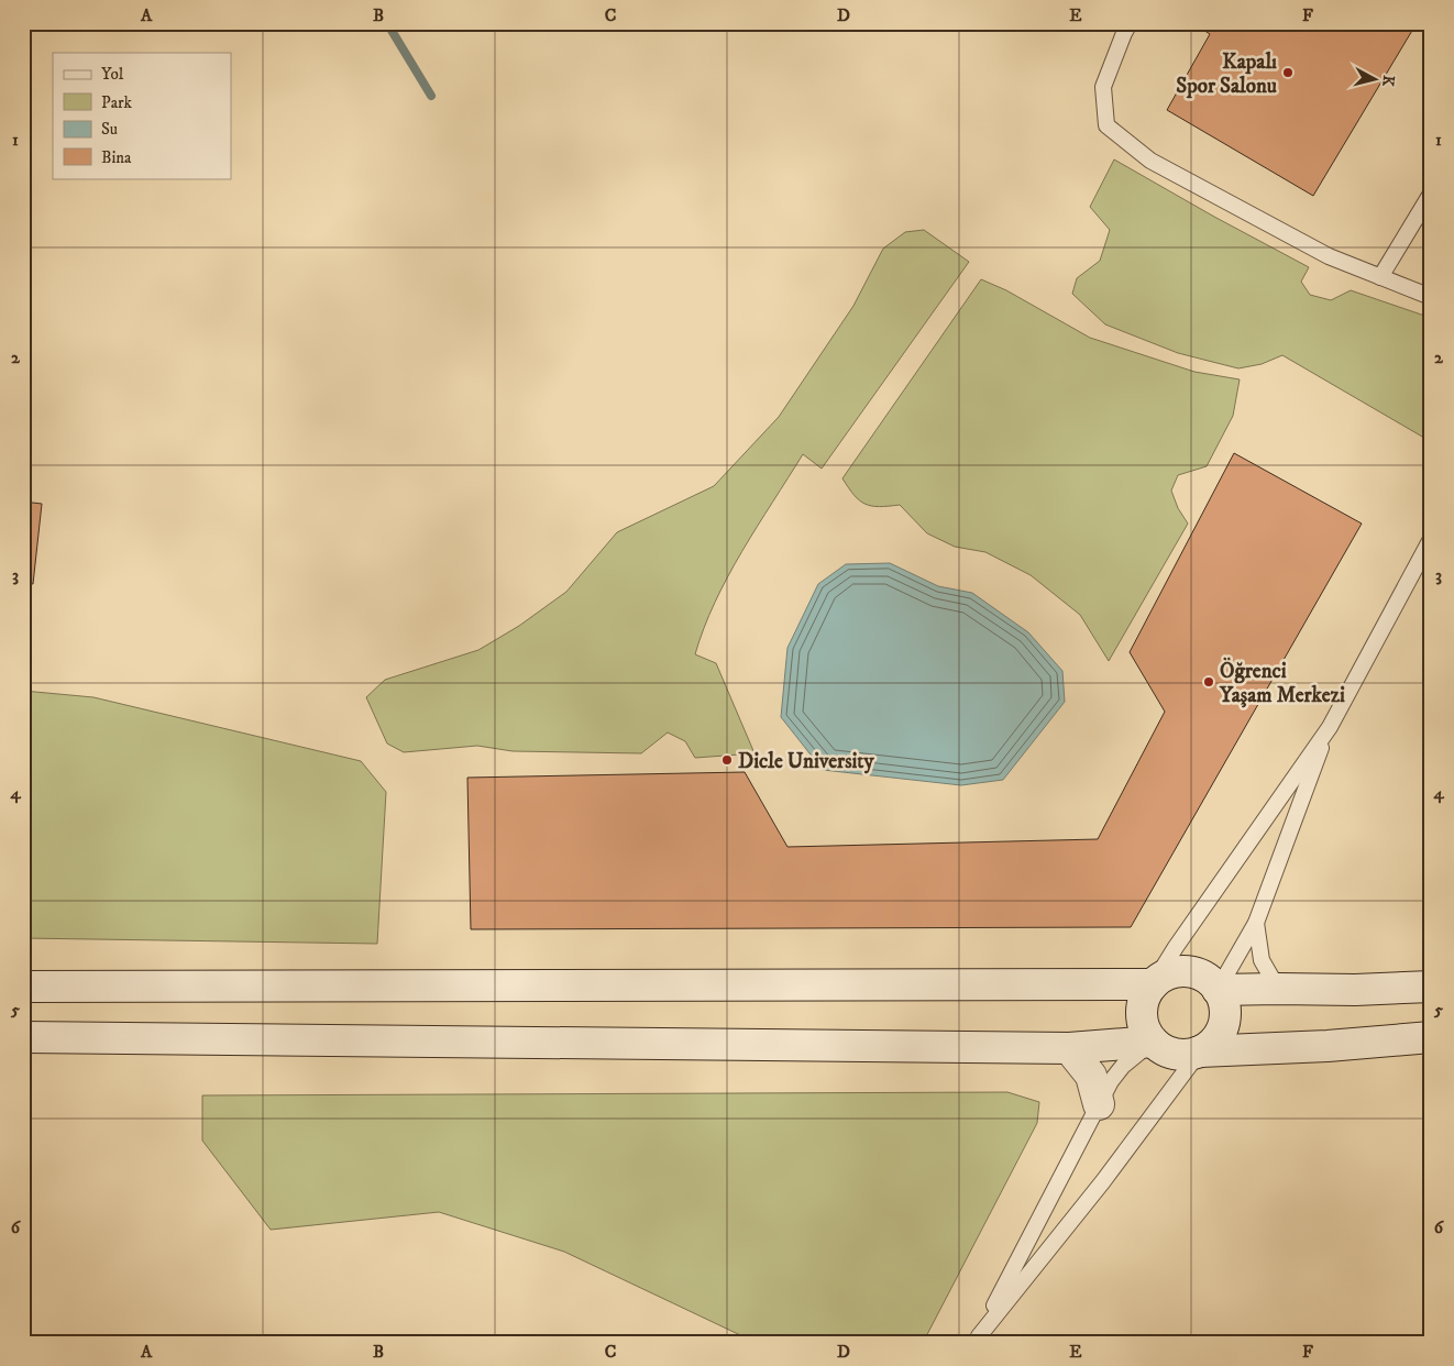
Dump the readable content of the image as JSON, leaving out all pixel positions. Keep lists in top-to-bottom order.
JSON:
{
  "places": ["Kapalı Spor Salonu", "Öğrenci Yaşam Merkezi", "Dicle University"],
  "legend": [
    "Yol",
    "Park",
    "Su",
    "Bina"
  ],
  "north": "right",
  "grid": {
    "columns": [
      "A",
      "B",
      "C",
      "D",
      "E",
      "F"
    ],
    "rows": [
      "1",
      "2",
      "3",
      "4",
      "5",
      "6"
    ]
  }
}
